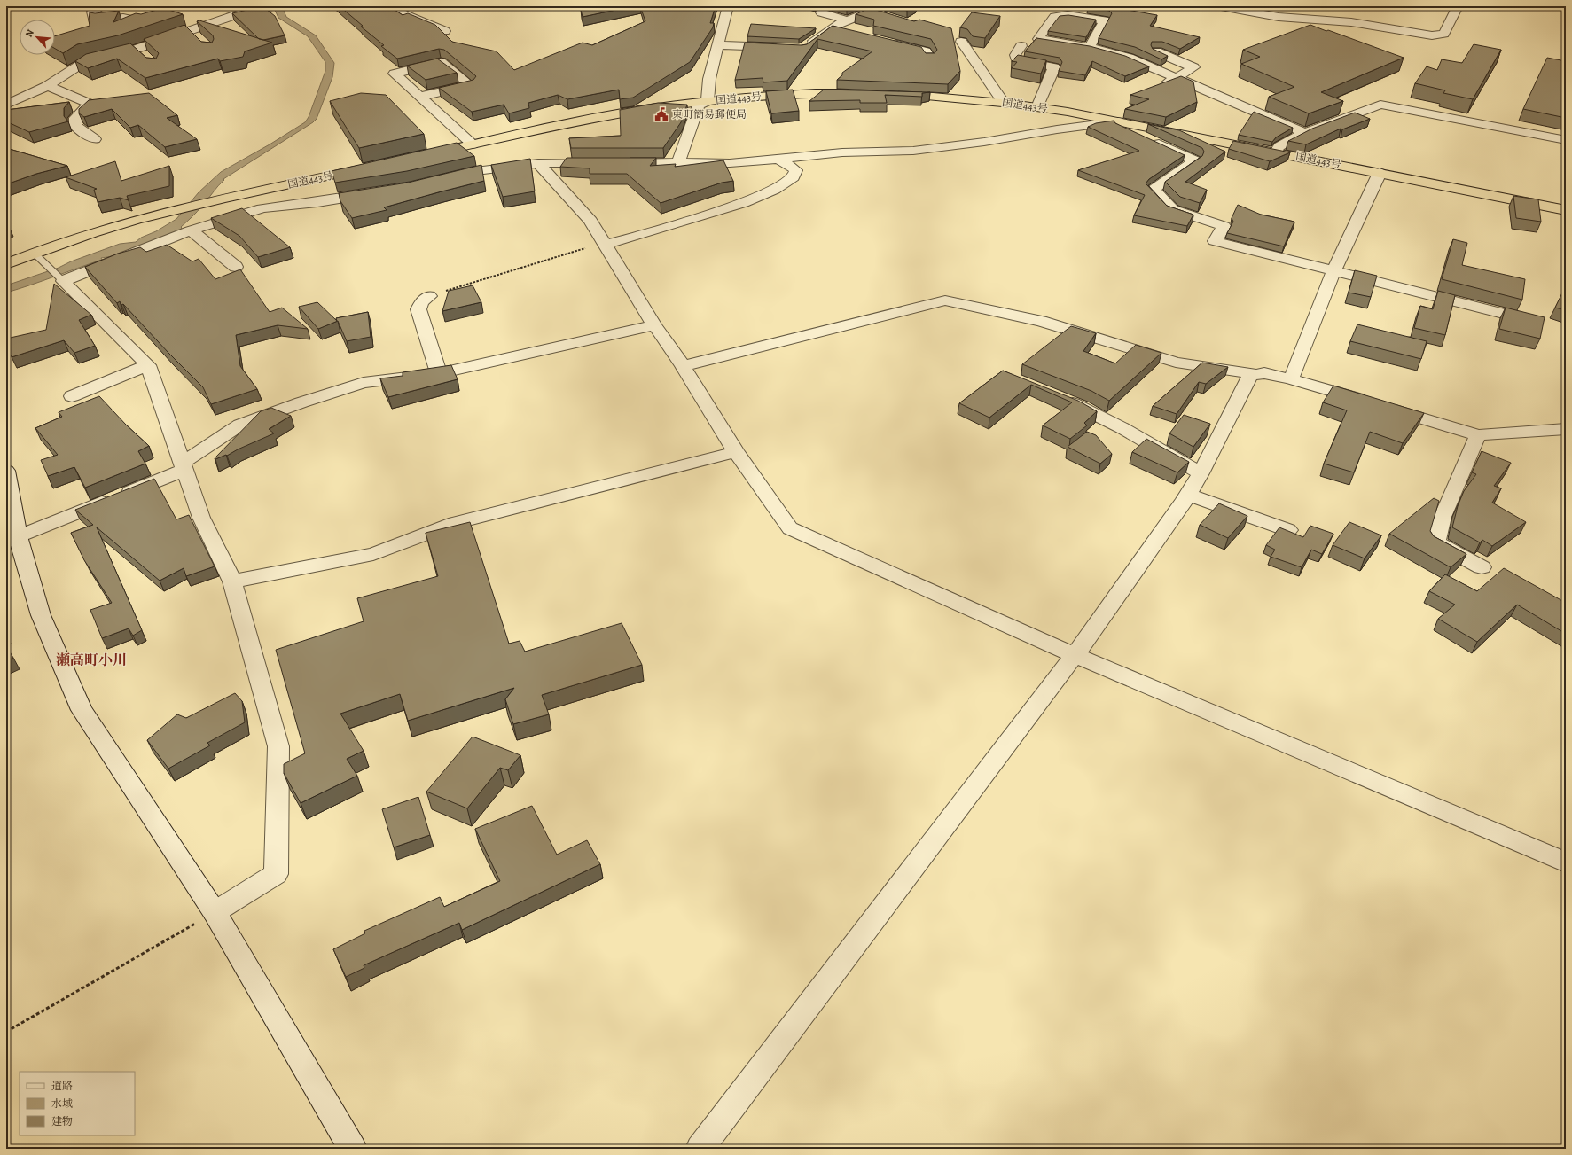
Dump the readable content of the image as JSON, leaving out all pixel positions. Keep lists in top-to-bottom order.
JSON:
{
  "streets": {
    "highway": ["国道443号"]
  },
  "districts": ["瀬高町小川"],
  "places": {
    "public building": ["東町簡易郵便局"]
  },
  "legend": ["道路", "水域", "建物"],
  "north": "top left"
}
